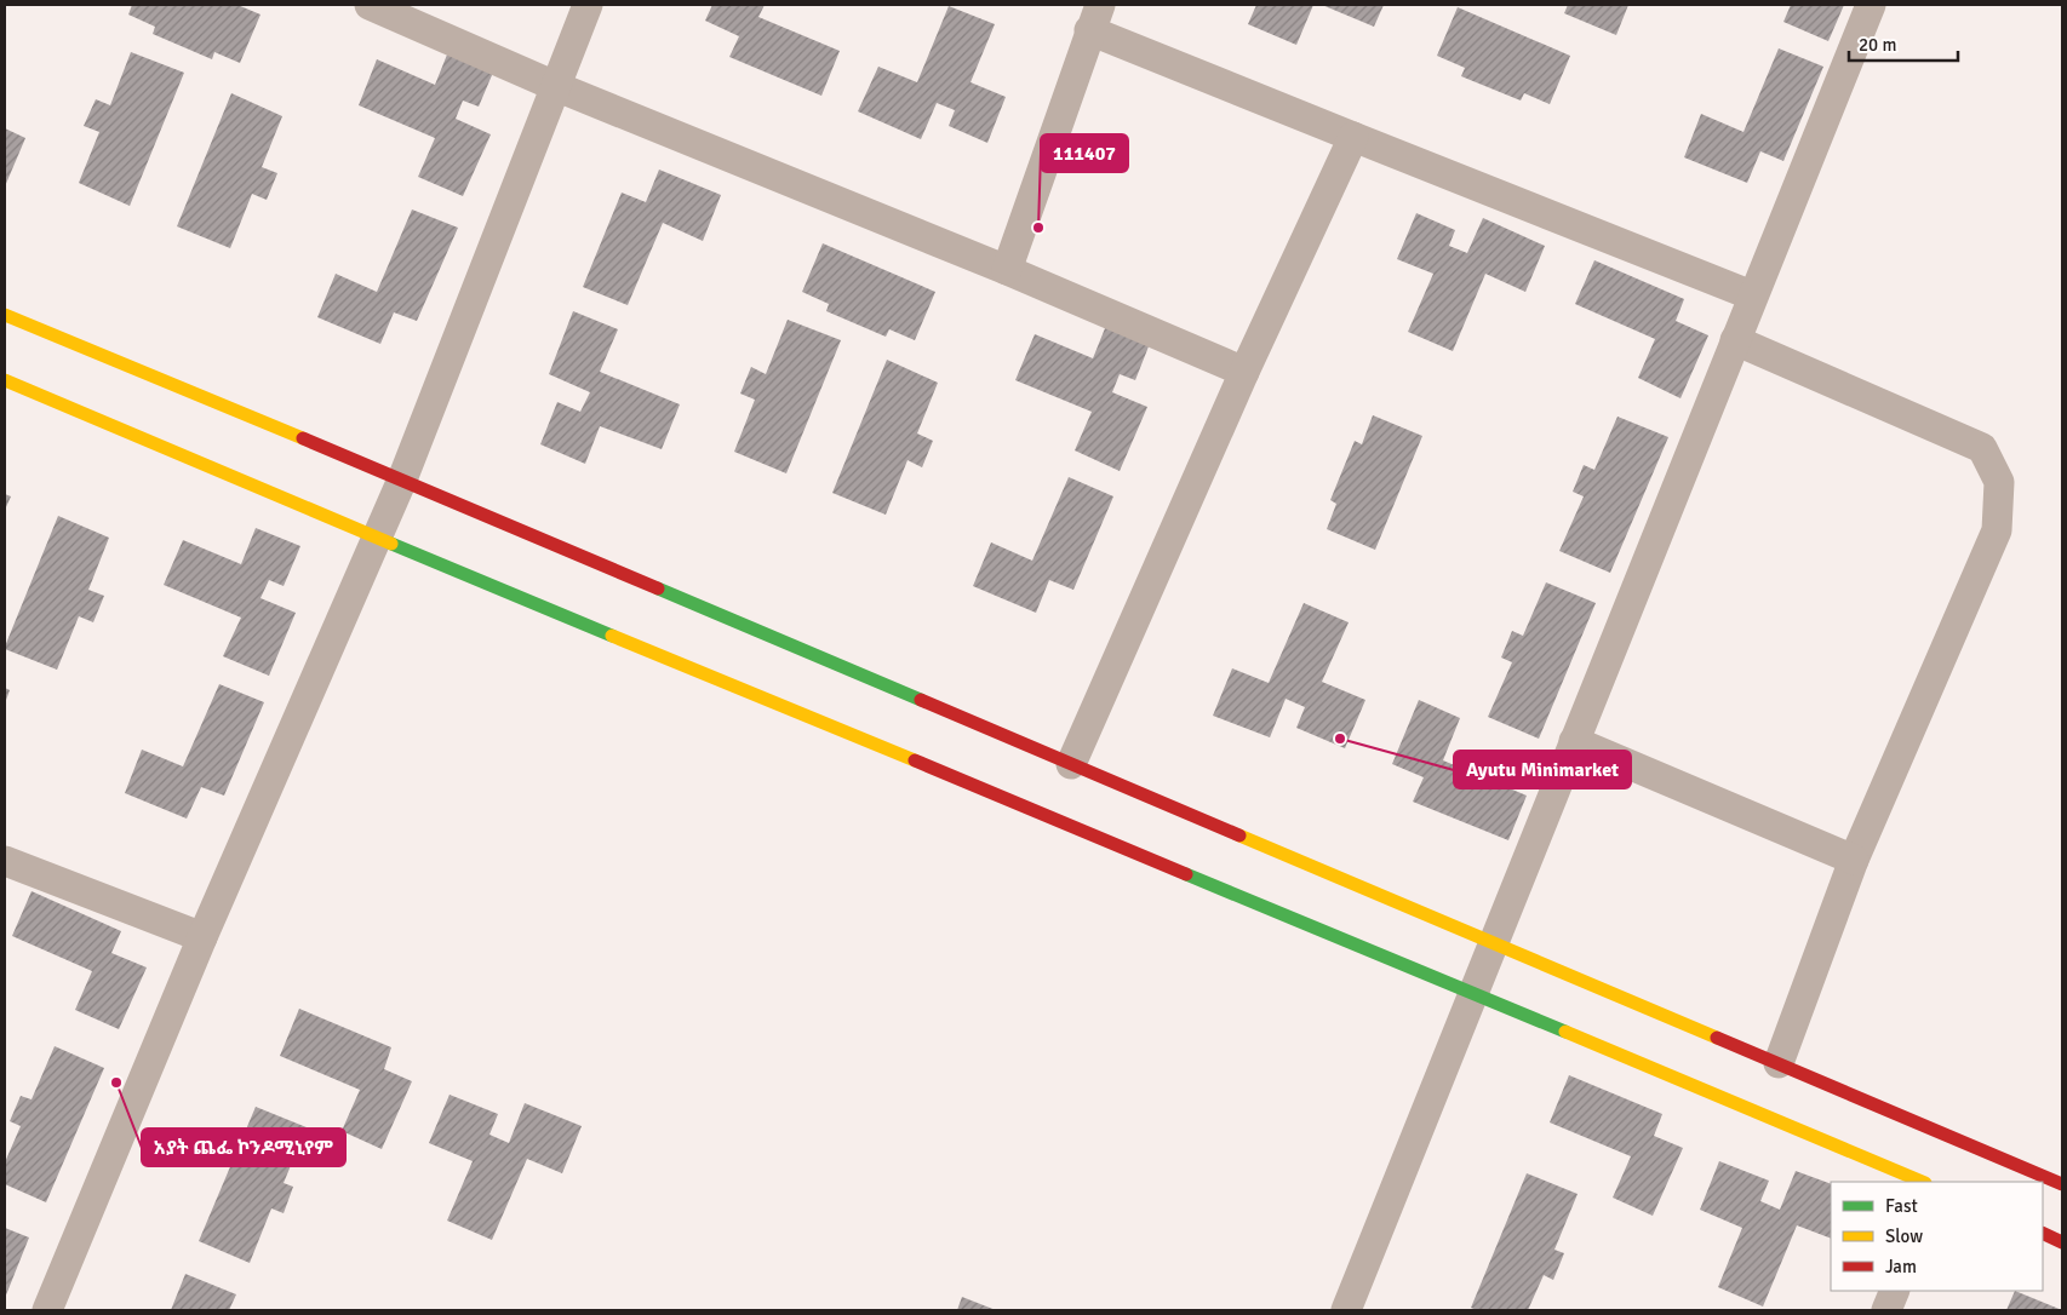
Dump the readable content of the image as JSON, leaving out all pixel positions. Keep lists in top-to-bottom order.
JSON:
{
  "places": ["111407", "Ayutu Minimarket", "አያት ጨፌ ኮንዶሚኒየም"],
  "legend": ["Fast", "Slow", "Jam"],
  "scale_bar": "20 m"
}
